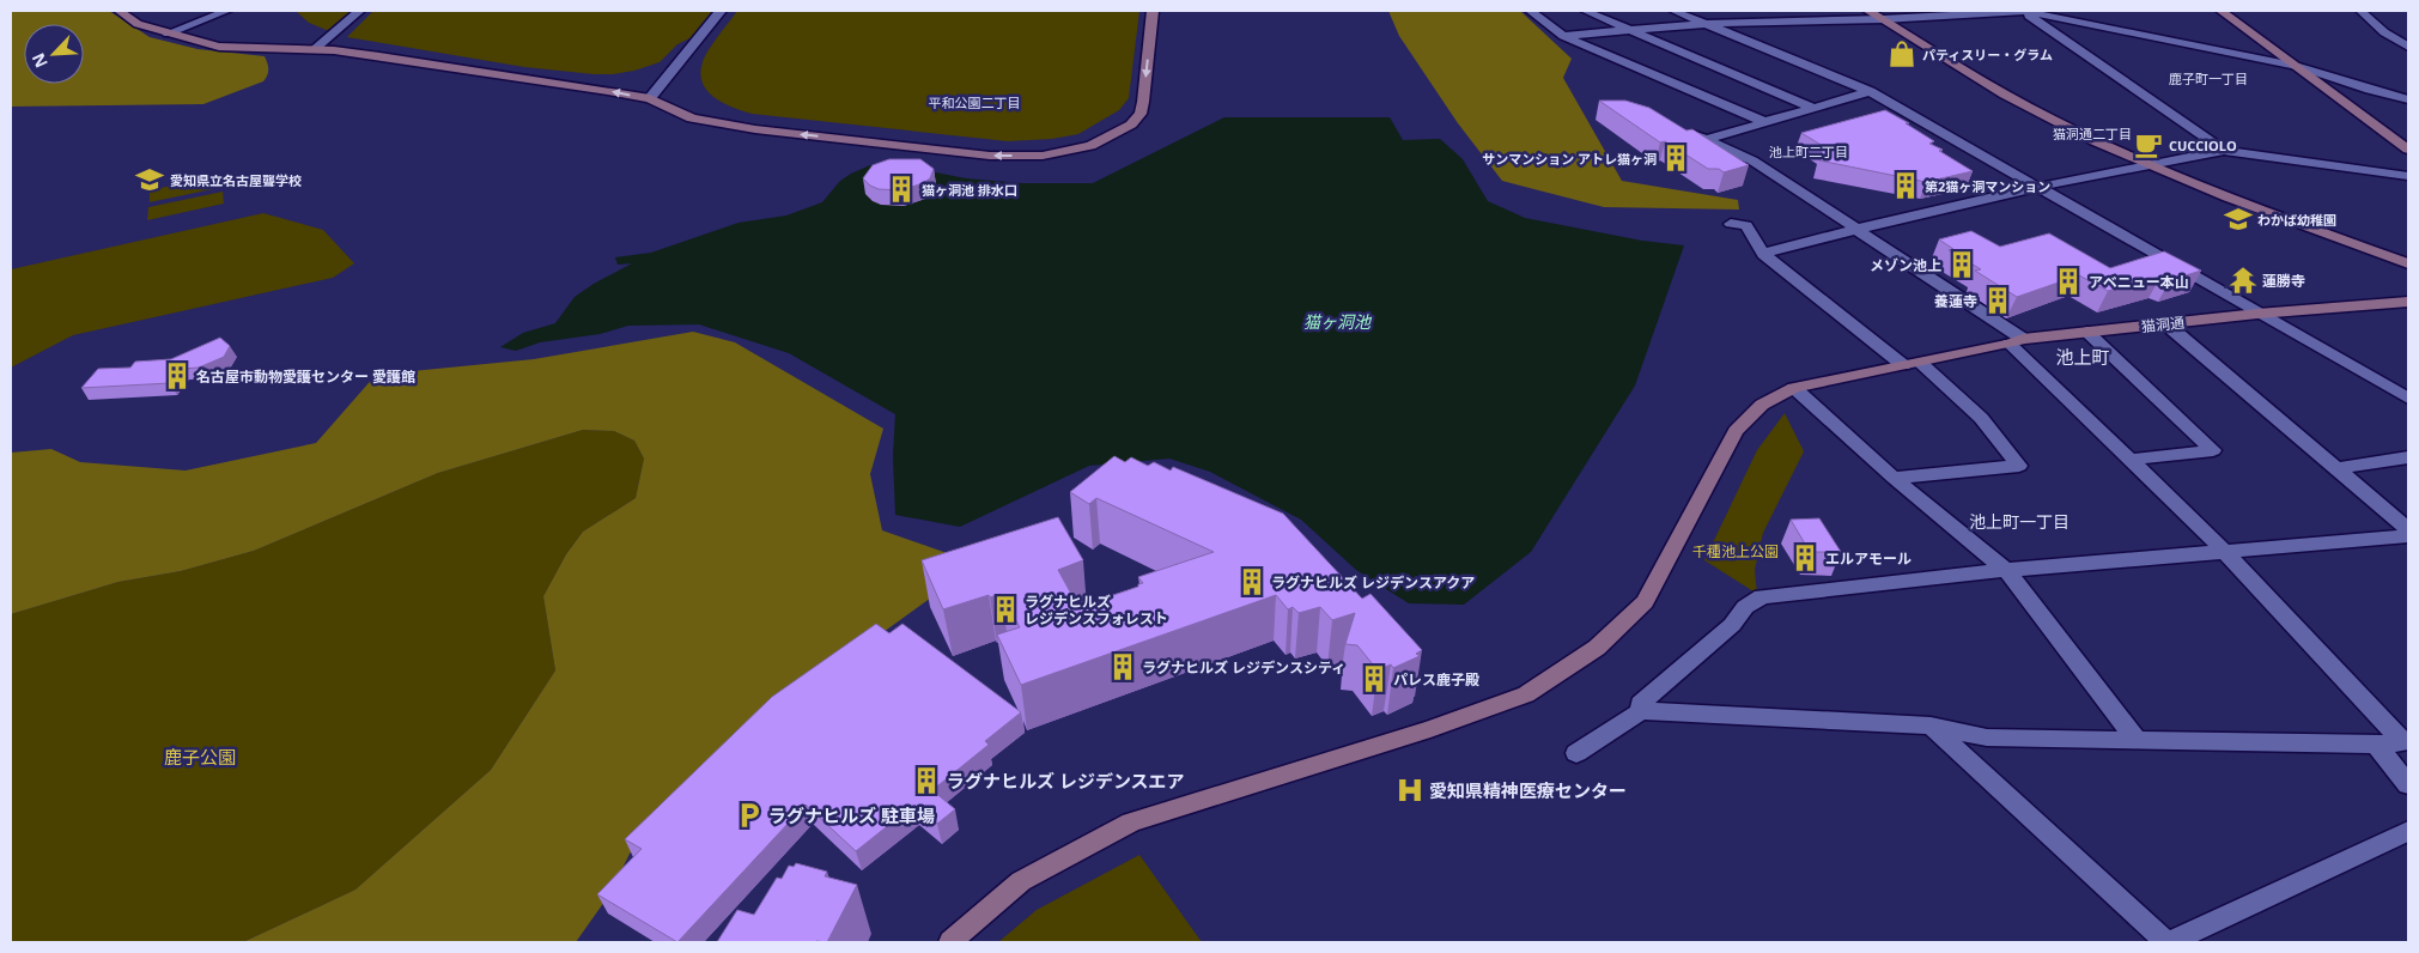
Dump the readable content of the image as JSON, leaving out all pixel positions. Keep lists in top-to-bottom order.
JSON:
{
  "streets": {
    "street": ["猫洞通"]
  },
  "districts": [
    "鹿子町一丁目",
    "平和公園二丁目",
    "猫洞通二丁目",
    "池上町二丁目",
    "池上町",
    "池上町一丁目"
  ],
  "water": ["猫ヶ洞池"],
  "parks": ["千種池上公園", "鹿子公園"],
  "places": {
    "shop": ["パティスリー・グラム"],
    "cafe": ["CUCCIOLO"],
    "building": [
      "サンマンション アトレ猫ヶ洞",
      "第2猫ヶ洞マンション",
      "猫ヶ洞池 排水口",
      "メゾン池上",
      "アベニュー本山",
      "養蓮寺",
      "名古屋市動物愛護センター 愛護館",
      "エルアモール",
      "ラグナヒルズ レジデンスアクア",
      "ラグナヒルズ レジデンスフォレスト",
      "ラグナヒルズ レジデンスシティ",
      "パレス鹿子殿",
      "ラグナヒルズ レジデンスエア"
    ],
    "school or university": ["愛知県立名古屋聾学校", "わかば幼稚園"],
    "temple": ["蓮勝寺"],
    "hospital": ["愛知県精神医療センター"],
    "parking": ["ラグナヒルズ 駐車場"]
  },
  "north": "bottom left"
}
